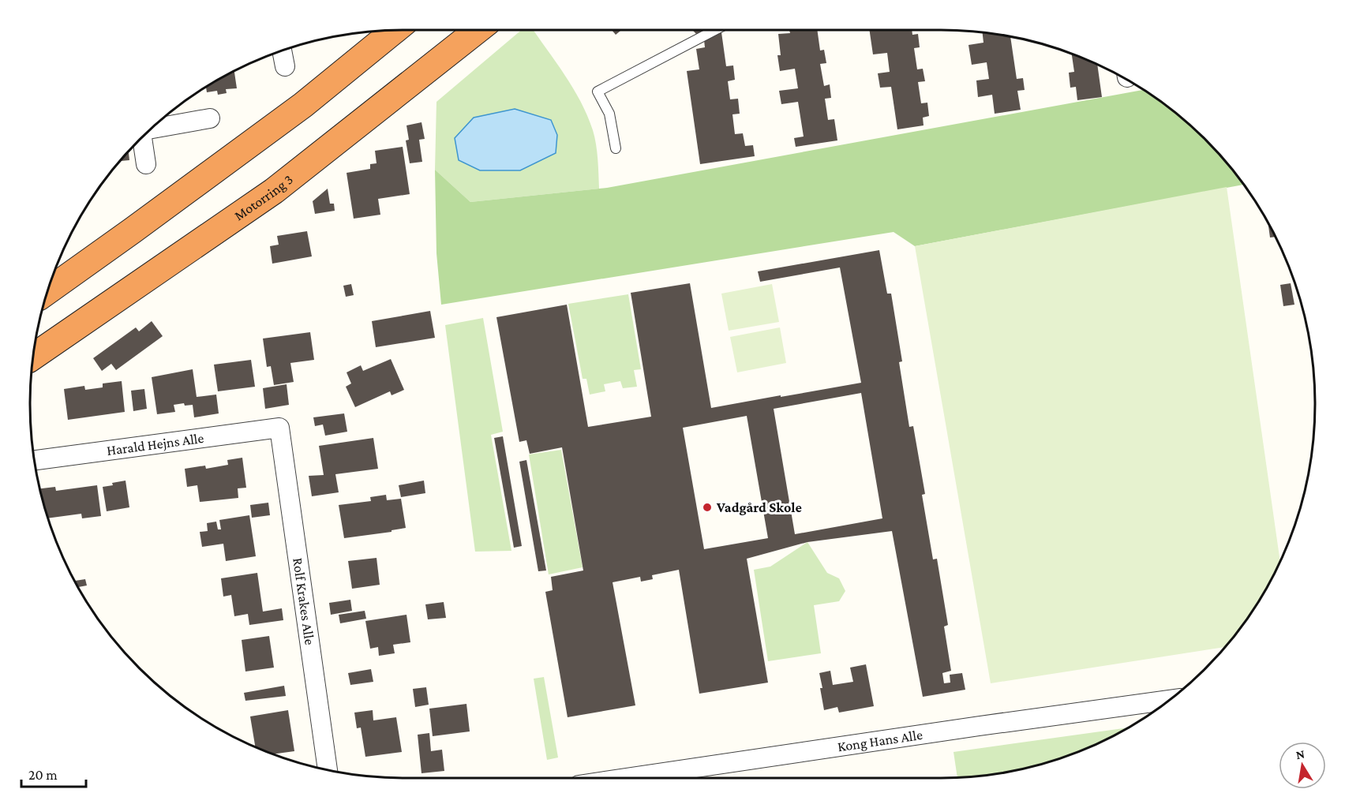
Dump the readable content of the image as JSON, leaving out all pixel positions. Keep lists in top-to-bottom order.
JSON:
{
  "streets": {
    "highway": ["Motorring 3"],
    "street": ["Harald Hejns Alle", "Rolf Krakes Alle", "Kong Hans Alle"]
  },
  "crossings": [
    ["Harald Hejns Alle", "Rolf Krakes Alle"]
  ],
  "places": ["Vadgård Skole"],
  "scale_bar": "20 m",
  "north": "top"
}
